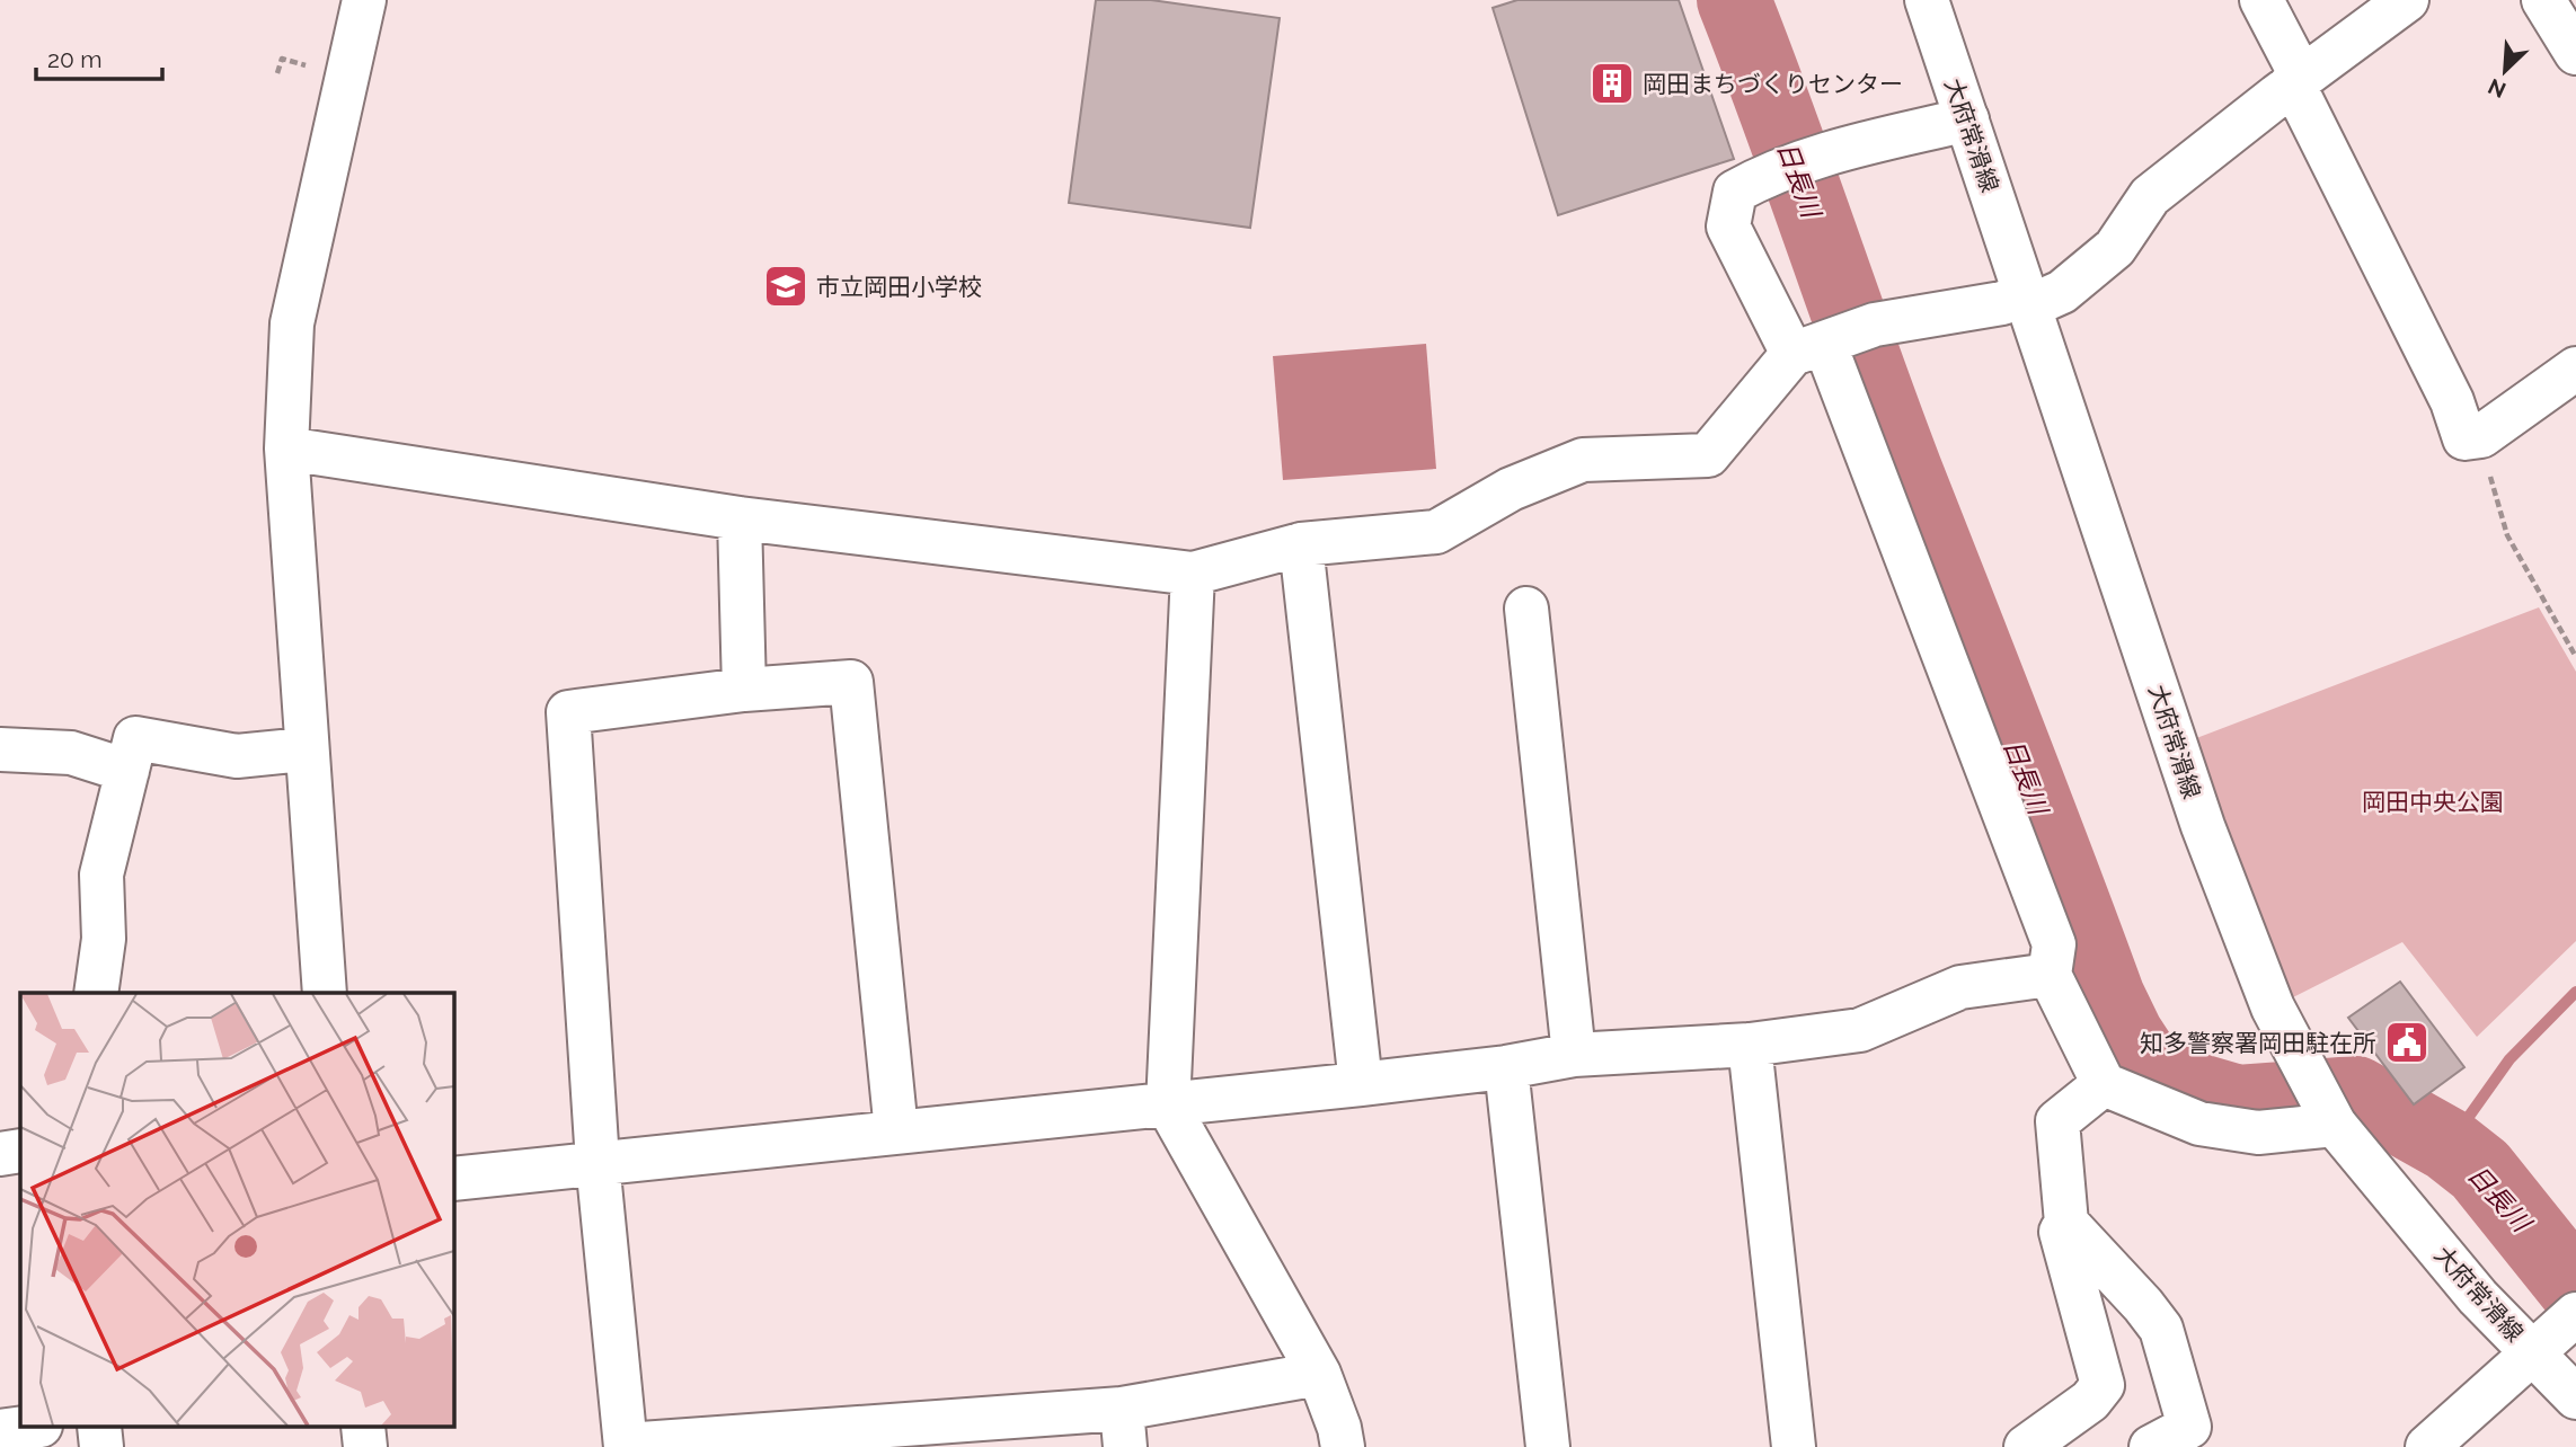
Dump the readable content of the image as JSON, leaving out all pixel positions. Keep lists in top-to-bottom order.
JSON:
{
  "streets": {
    "street": ["大府常滑線"]
  },
  "water": ["日長川"],
  "parks": ["岡田中央公園"],
  "places": {
    "building": ["岡田まちづくりセンター"],
    "school or university": ["市立岡田小学校"],
    "public building": ["知多警察署岡田駐在所"]
  },
  "scale_bar": "20 m",
  "north": "bottom left"
}
